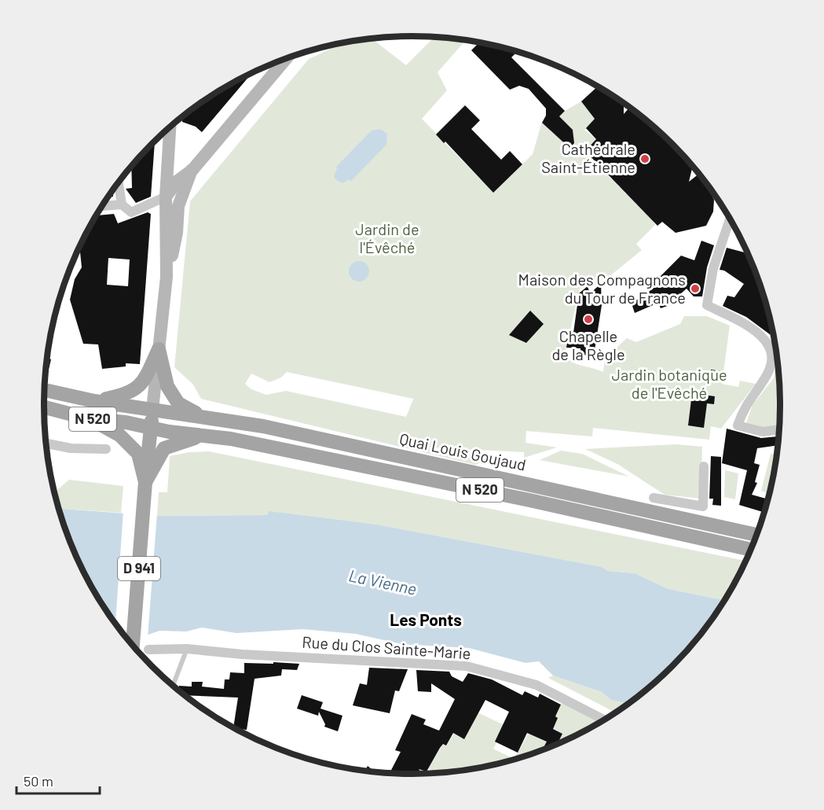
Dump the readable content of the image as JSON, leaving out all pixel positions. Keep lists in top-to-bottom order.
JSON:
{
  "streets": {
    "main road": ["N 520", "Quai Louis Goujaud", "D 941"],
    "street": ["Rue du Clos Sainte-Marie"]
  },
  "crossings": [
    ["N 520", "Quai Louis Goujaud"],
    ["N 520", "D 941"],
    ["Quai Louis Goujaud", "D 941"]
  ],
  "districts": ["Les Ponts"],
  "water": ["La Vienne"],
  "parks": ["Jardin de l'Évêché", "Jardin botanique de l'Evêché"],
  "places": ["Cathédrale Saint-Étienne", "Maison des Compagnons du Tour de France", "Chapelle de la Règle"],
  "scale_bar": "50 m"
}
